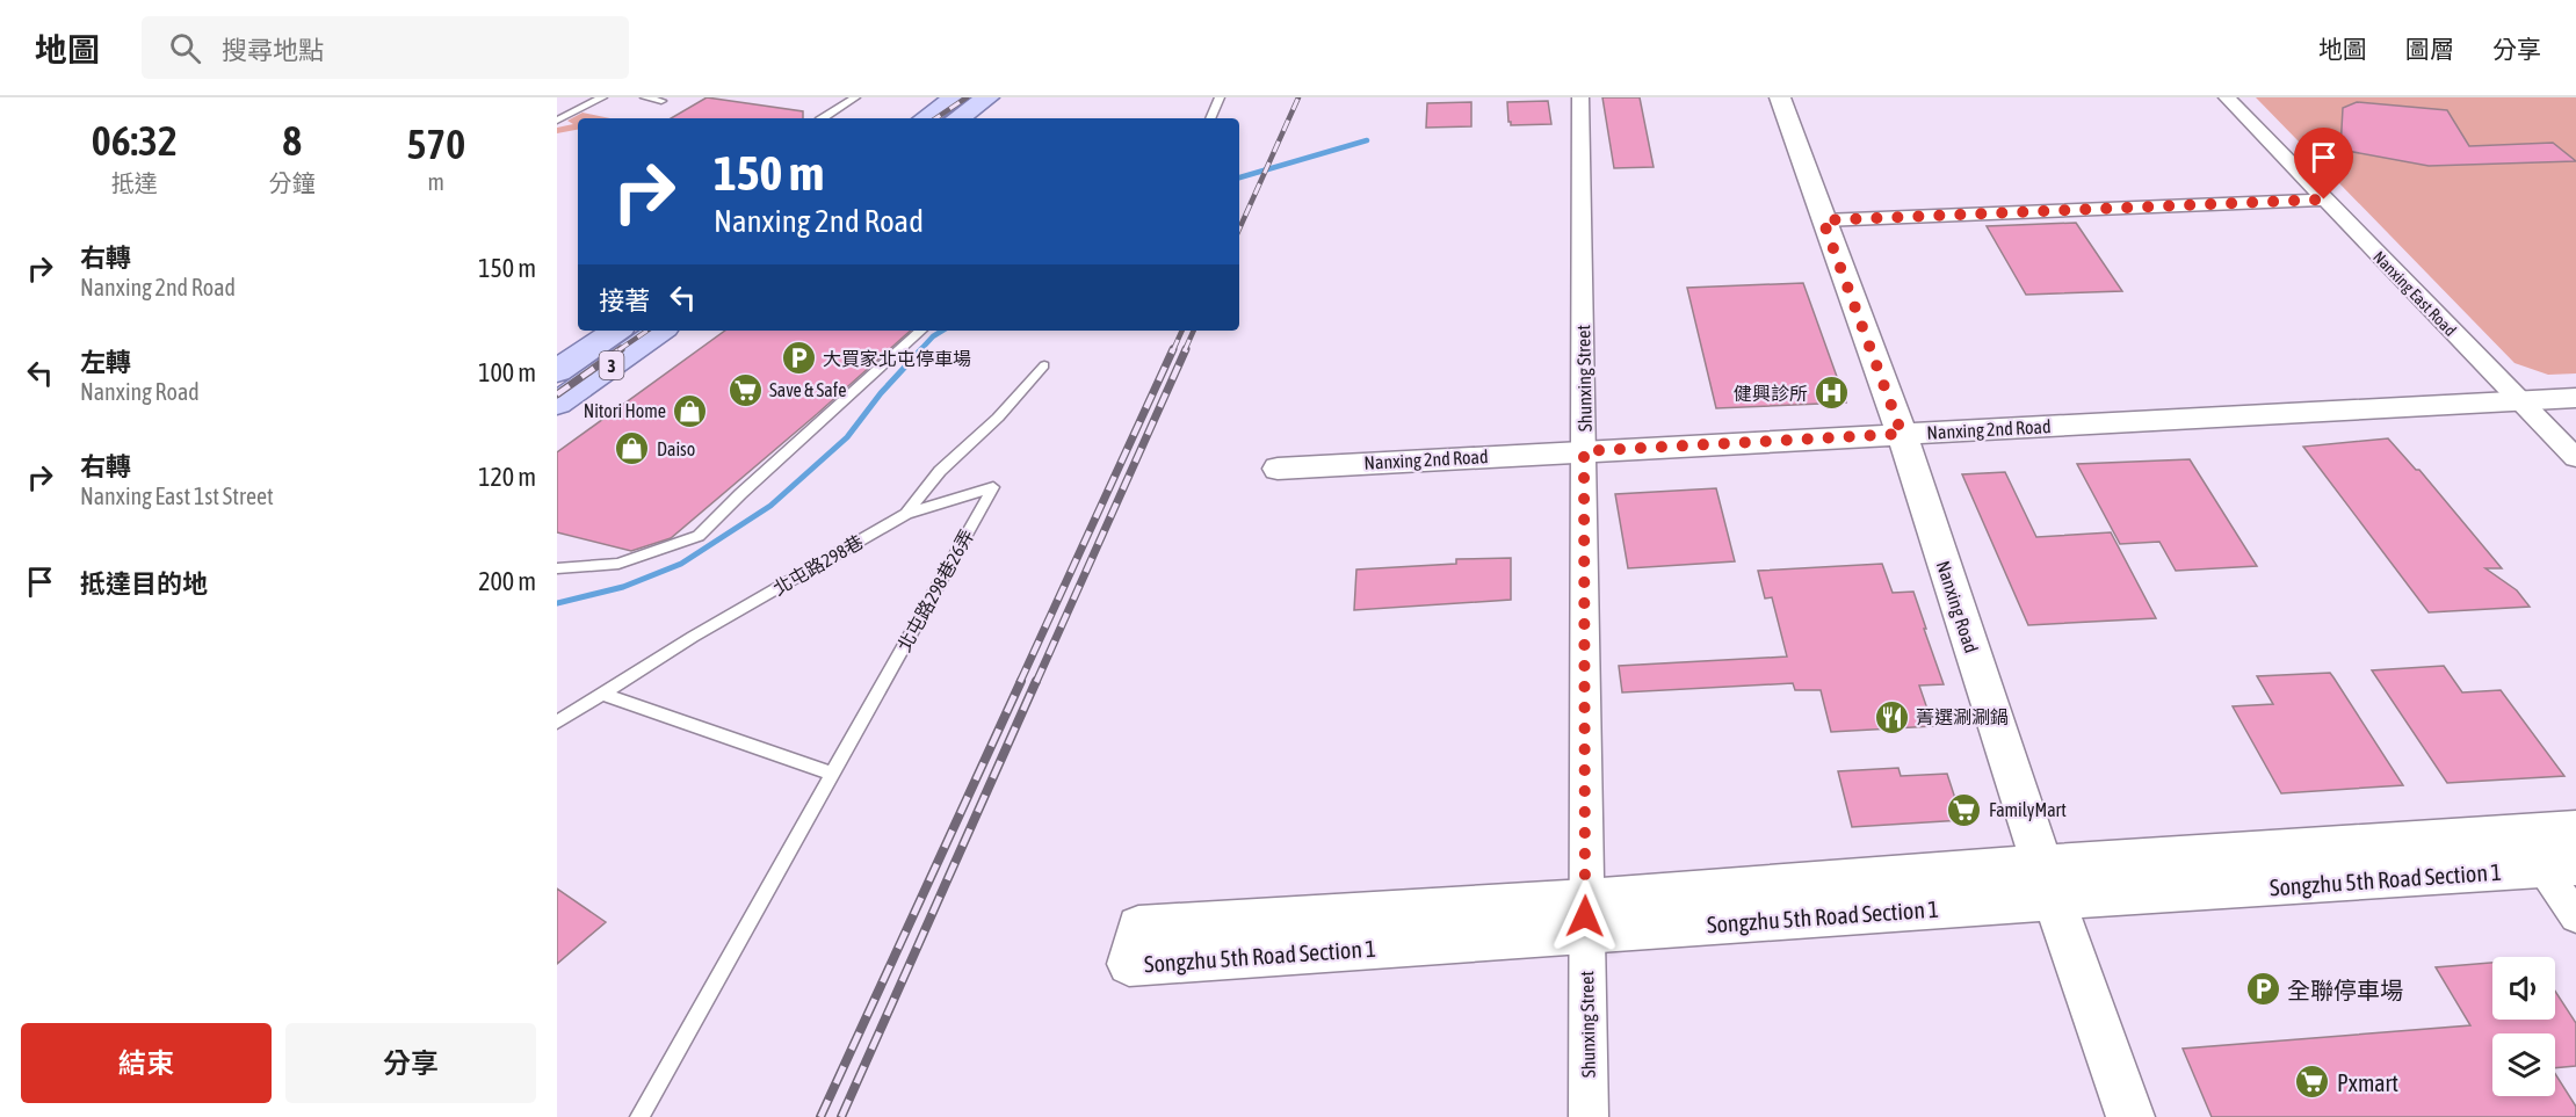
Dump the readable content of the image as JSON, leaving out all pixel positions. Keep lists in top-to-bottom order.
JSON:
{
  "streets": {
    "main road": ["3"],
    "street": [
      "Nanxing East Road",
      "Shunxing Street",
      "Nanxing 2nd Road",
      "Nanxing Road",
      "Songzhu 5th Road Section 1"
    ],
    "lane": ["北屯路298巷", "北屯路298巷26弄"]
  },
  "crossings": [
    ["Nanxing East Road", "Nanxing 2nd Road"],
    ["Shunxing Street", "Nanxing 2nd Road"],
    ["Shunxing Street", "Songzhu 5th Road Section 1"],
    ["Nanxing 2nd Road", "Nanxing Road"],
    ["北屯路298巷", "北屯路298巷26弄"],
    ["Nanxing Road", "Songzhu 5th Road Section 1"]
  ],
  "places": {
    "parking": ["大買家北屯停車場", "全聯停車場"],
    "supermarket": ["Save & Safe", "FamilyMart", "Pxmart"],
    "hospital": ["健興診所"],
    "shop": ["Nitori Home", "Daiso"],
    "restaurant": ["菁選涮涮鍋"]
  },
  "page": {
    "header": "地圖",
    "search": "搜尋地點",
    "nav": ["地圖", "圖層", "分享"],
    "eta": [
      "06:32",
      "抵達",
      "8",
      "分鐘",
      "570",
      "m"
    ],
    "turn": ["150 m", "Nanxing 2nd Road"],
    "list": [
      {
        "name": "右轉",
        "note": "Nanxing 2nd Road",
        "value": "150 m"
      },
      {
        "name": "左轉",
        "note": "Nanxing Road",
        "value": "100 m"
      },
      {
        "name": "右轉",
        "note": "Nanxing East 1st Street",
        "value": "120 m"
      },
      {
        "name": "抵達目的地",
        "value": "200 m"
      }
    ],
    "then": "接著",
    "buttons": ["結束", "分享"]
  }
}
